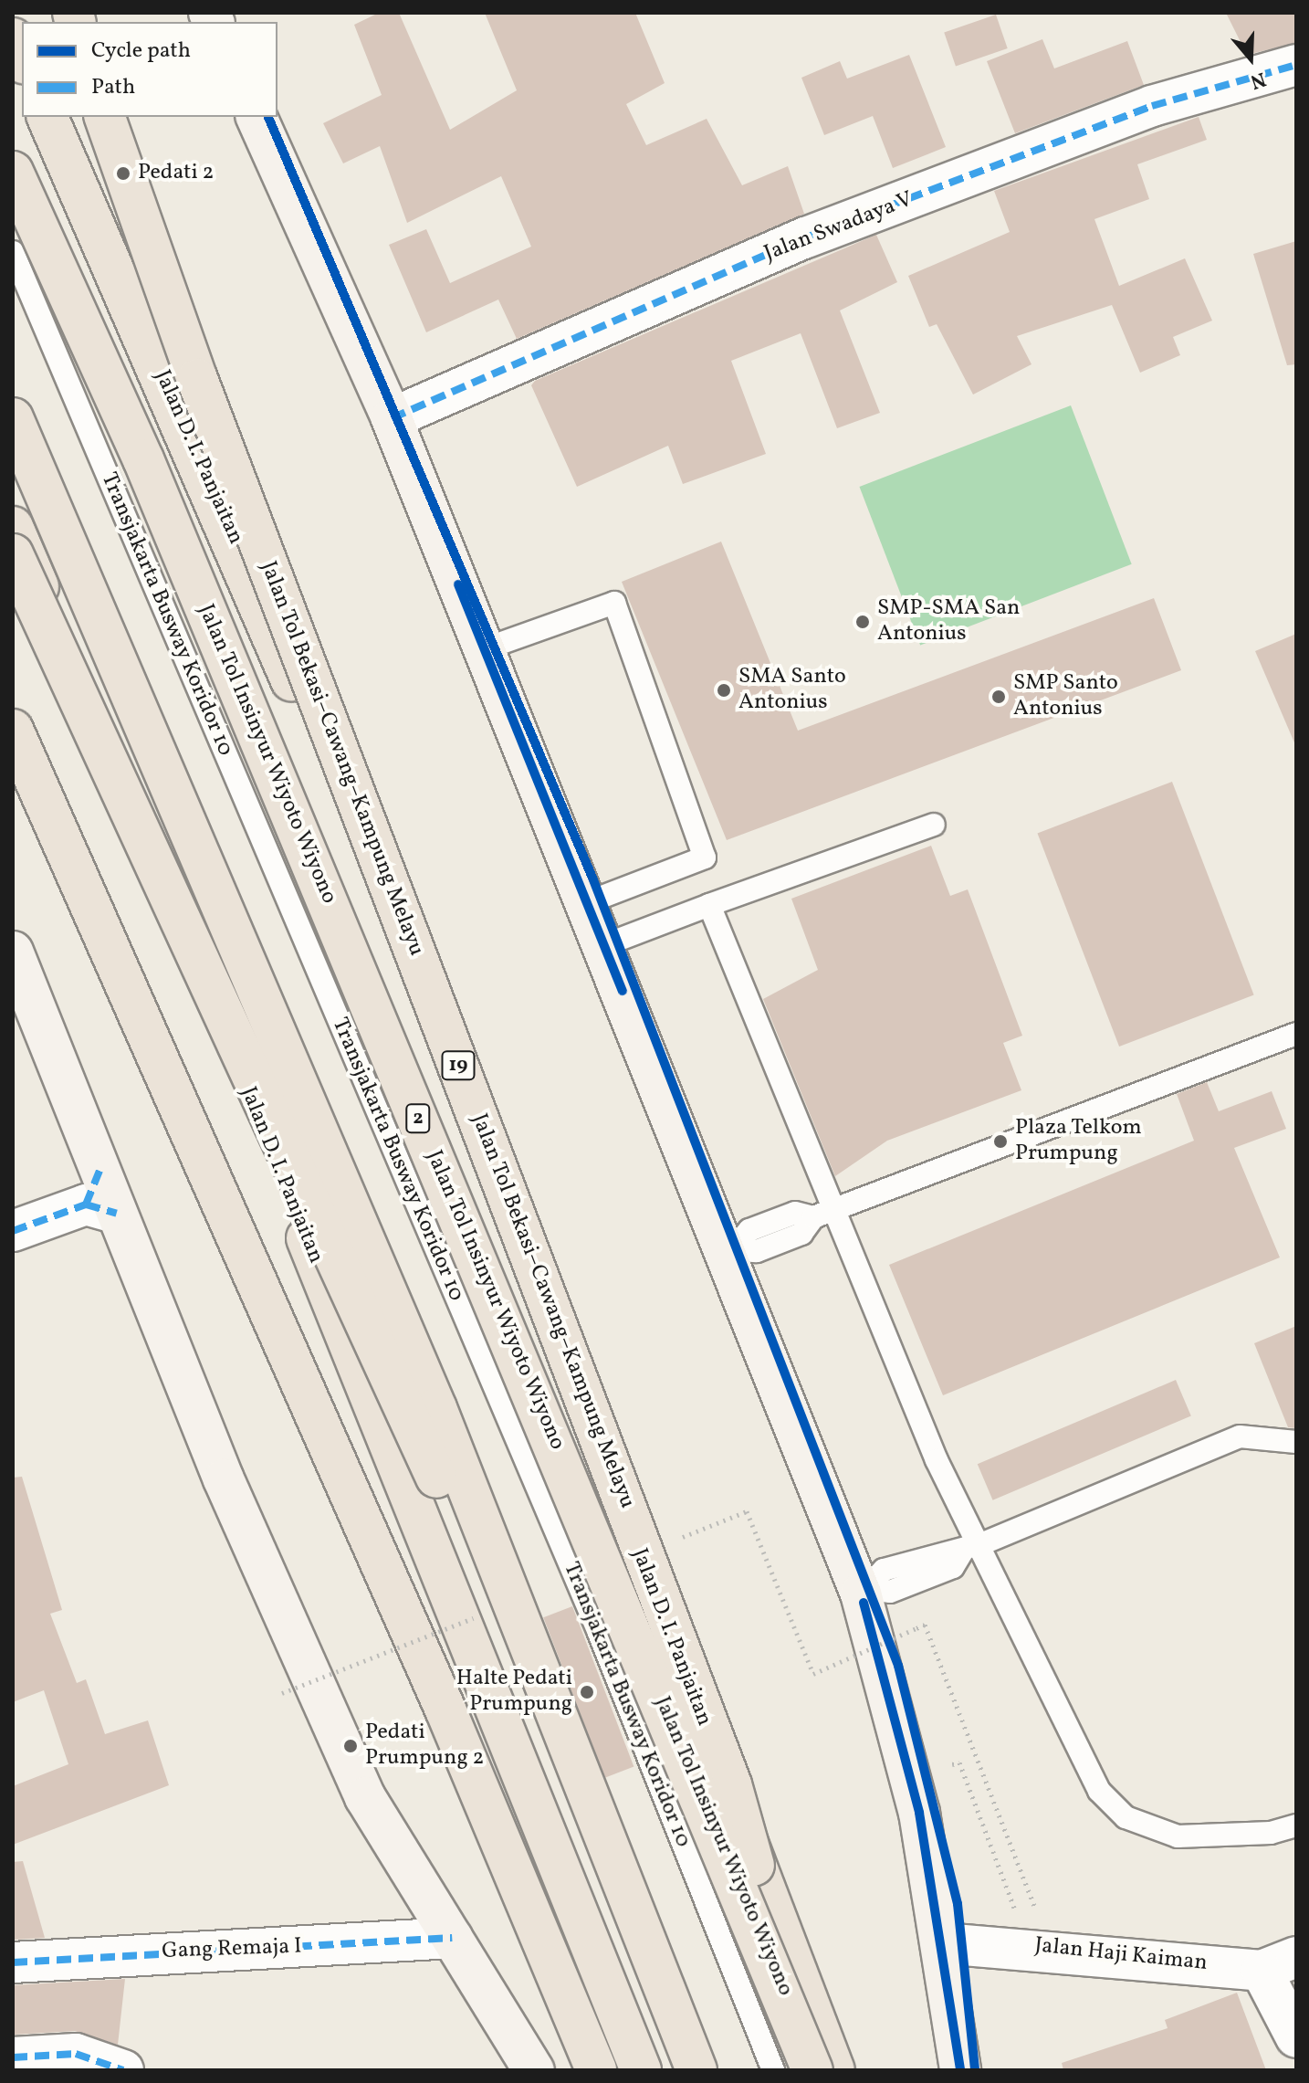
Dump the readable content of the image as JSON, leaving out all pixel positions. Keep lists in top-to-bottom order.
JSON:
{
  "streets": {
    "highway": [
      "Jalan D. I. Panjaitan",
      "Jalan Tol Insinyur Wiyoto Wiyono",
      "Jalan Tol Bekasi–Cawang–Kampung Melayu",
      "19",
      "2"
    ],
    "street": ["Jalan Swadaya V", "Gang Remaja I", "Jalan Haji Kaiman"],
    "lane": ["Transjakarta Busway Koridor 10"]
  },
  "crossings": [
    ["Jalan Tol Insinyur Wiyoto Wiyono", "Jalan Tol Bekasi–Cawang–Kampung Melayu"]
  ],
  "places": [
    "Pedati 2",
    "SMP-SMA San Antonius",
    "SMA Santo Antonius",
    "SMP Santo Antonius",
    "Plaza Telkom Prumpung",
    "Halte Pedati Prumpung",
    "Pedati Prumpung 2"
  ],
  "legend": ["Cycle path", "Path"],
  "north": "bottom"
}
